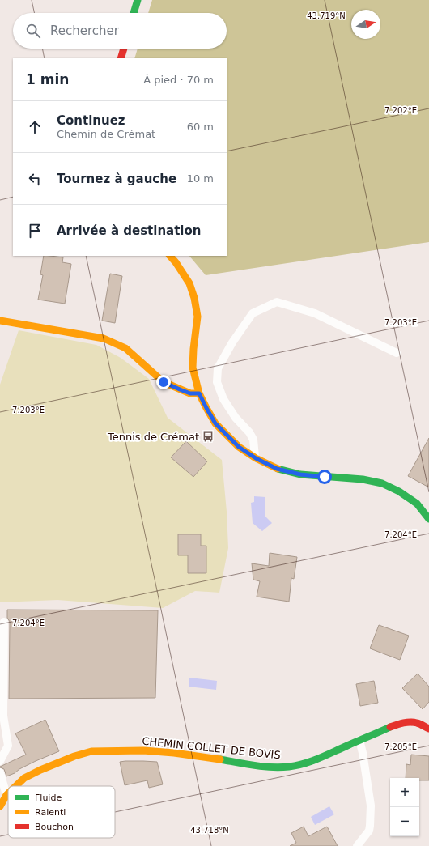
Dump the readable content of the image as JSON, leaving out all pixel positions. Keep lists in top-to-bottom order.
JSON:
{
  "streets": {
    "street": ["CHEMIN COLLET DE BOVIS"]
  },
  "places": {
    "bus stop": ["Tennis de Crémat"]
  },
  "legend": ["Fluide", "Ralenti", "Bouchon"],
  "north": "right",
  "page": {
    "search": "Rechercher",
    "heading": ["1 min", "À pied · 70 m"],
    "list": [
      ["Continuez", "Chemin de Crémat", "60 m"],
      ["Tournez à gauche", "10 m"],
      "Arrivée à destination"
    ],
    "map_buttons": ["+", "−"]
  },
  "coordinates": [
    "43.719°N",
    "7.202°E",
    "7.203°E",
    "7.204°E",
    "7.205°E",
    "43.718°N"
  ]
}
